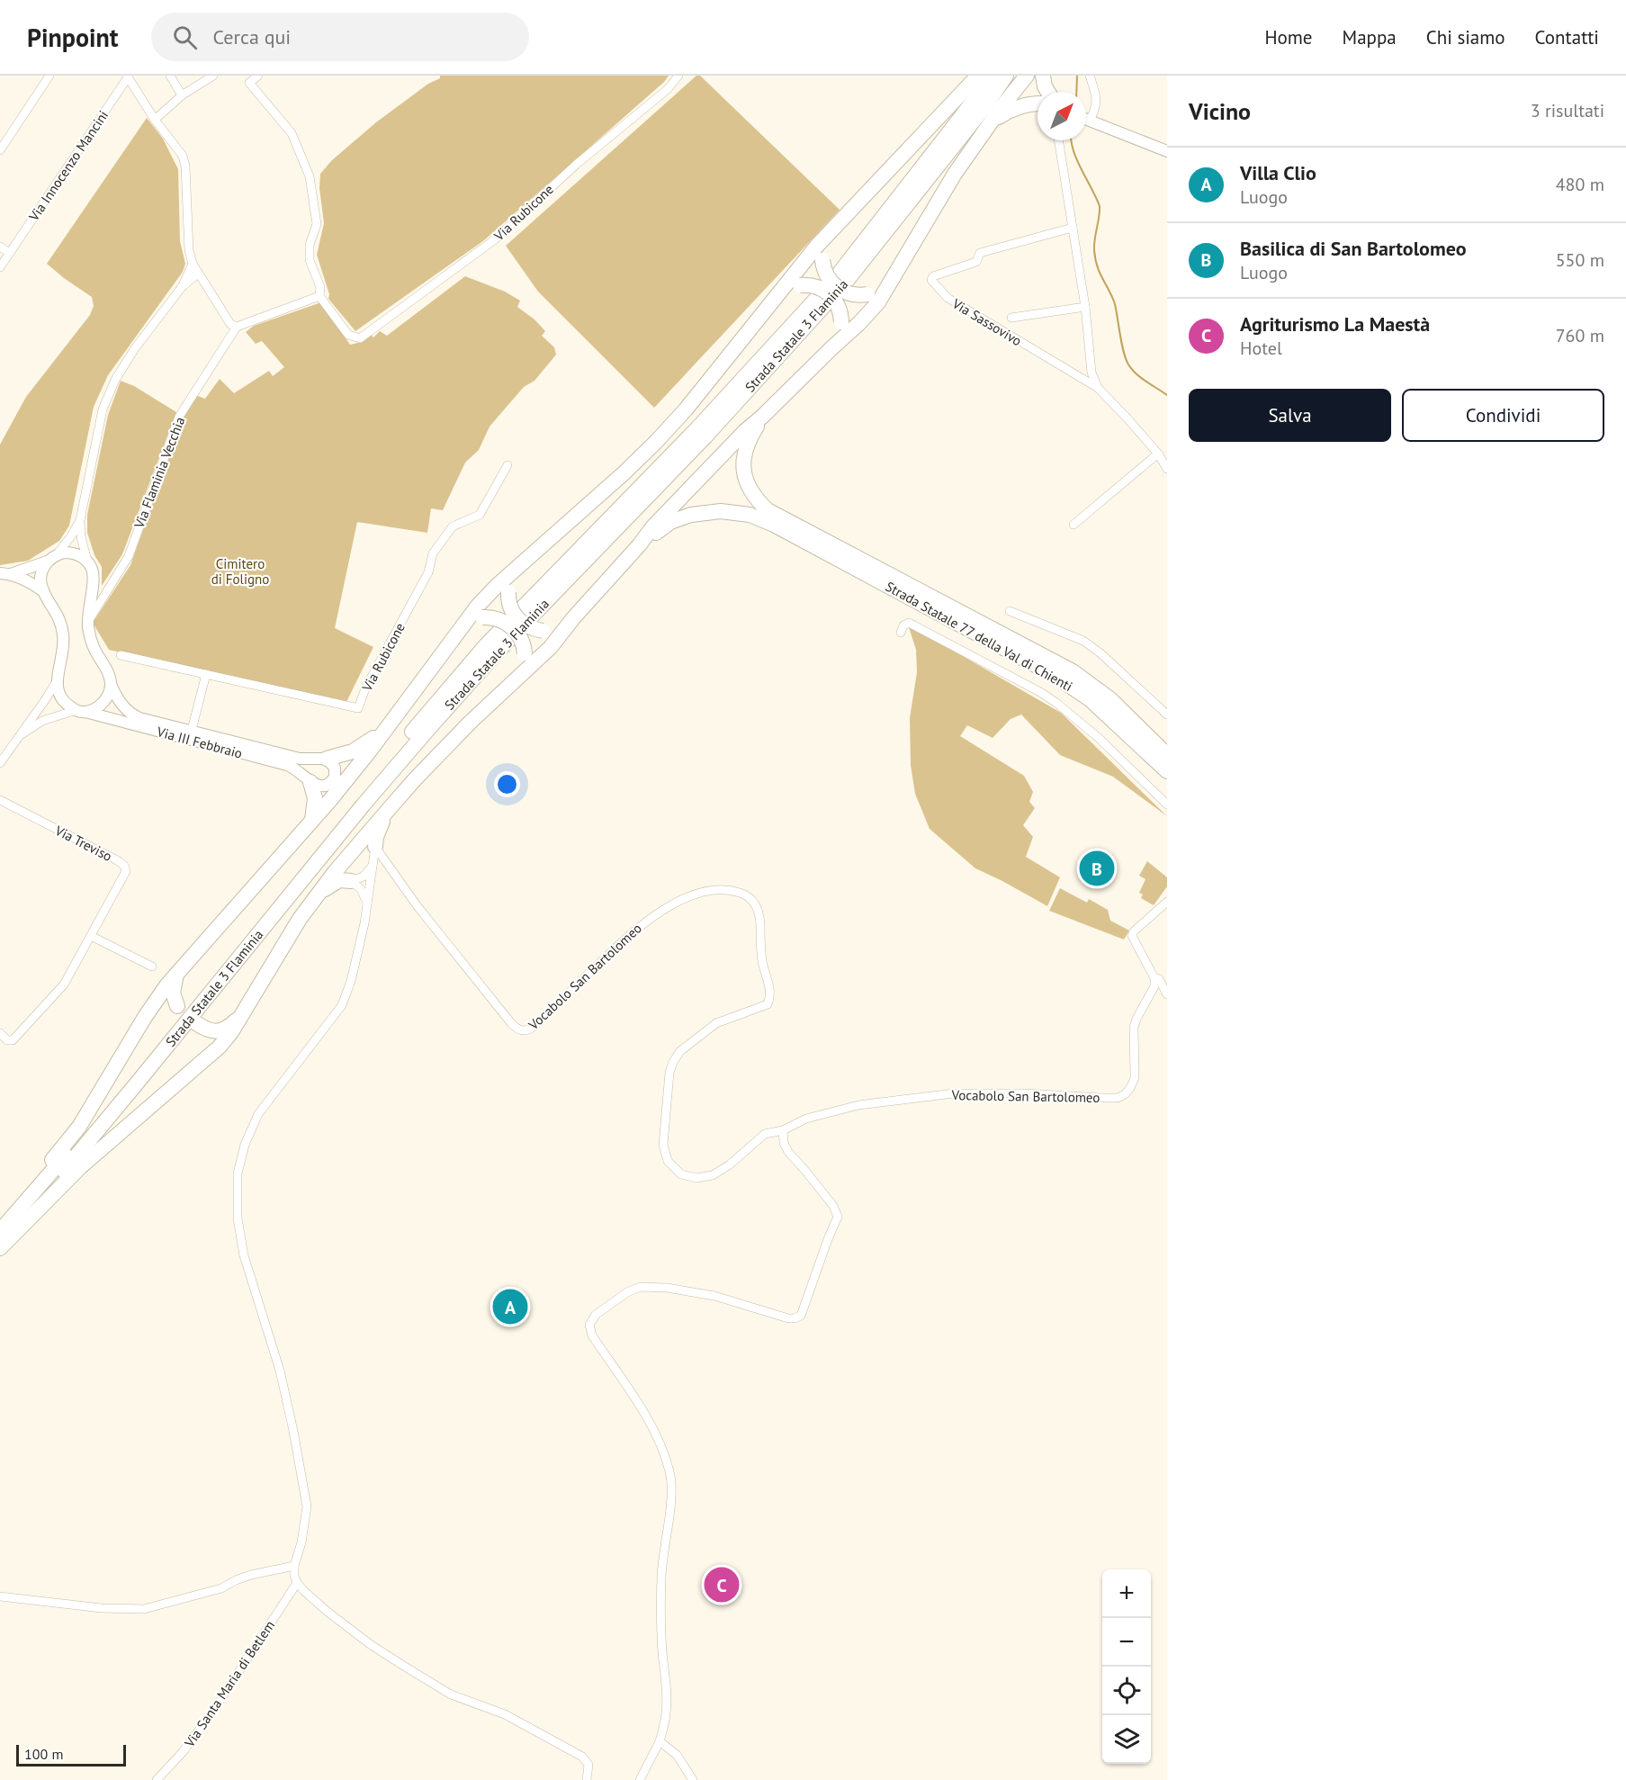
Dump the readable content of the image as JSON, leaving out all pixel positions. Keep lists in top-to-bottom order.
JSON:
{
  "streets": {
    "highway": ["Strada Statale 3 Flaminia", "Strada Statale 77 della Val di Chienti"],
    "main road": ["Via III Febbraio"],
    "street": [
      "Via Innocenzo Mancini",
      "Via Rubicone",
      "Via Sassovivo",
      "Via Flaminia Vecchia",
      "Via Treviso",
      "Vocabolo San Bartolomeo",
      "Via Santa Maria di Betlem"
    ]
  },
  "parks": ["Cimitero di Foligno"],
  "scale_bar": "100 m",
  "north": "top right",
  "page": {
    "header": "Pinpoint",
    "search": "Cerca qui",
    "nav": [
      "Home",
      "Mappa",
      "Chi siamo",
      "Contatti"
    ],
    "heading": ["Vicino", "3 risultati"],
    "list": [
      {
        "mark": "A",
        "name": "Villa Clio",
        "note": "Luogo",
        "value": "480 m"
      },
      {
        "mark": "B",
        "name": "Basilica di San Bartolomeo",
        "note": "Luogo",
        "value": "550 m"
      },
      {
        "mark": "C",
        "name": "Agriturismo La Maestà",
        "note": "Hotel",
        "value": "760 m"
      }
    ],
    "buttons": ["Salva", "Condividi"],
    "pins": ["B", "A", "C"],
    "map_buttons": ["+", "−"],
    "scale": "100 m"
  }
}
